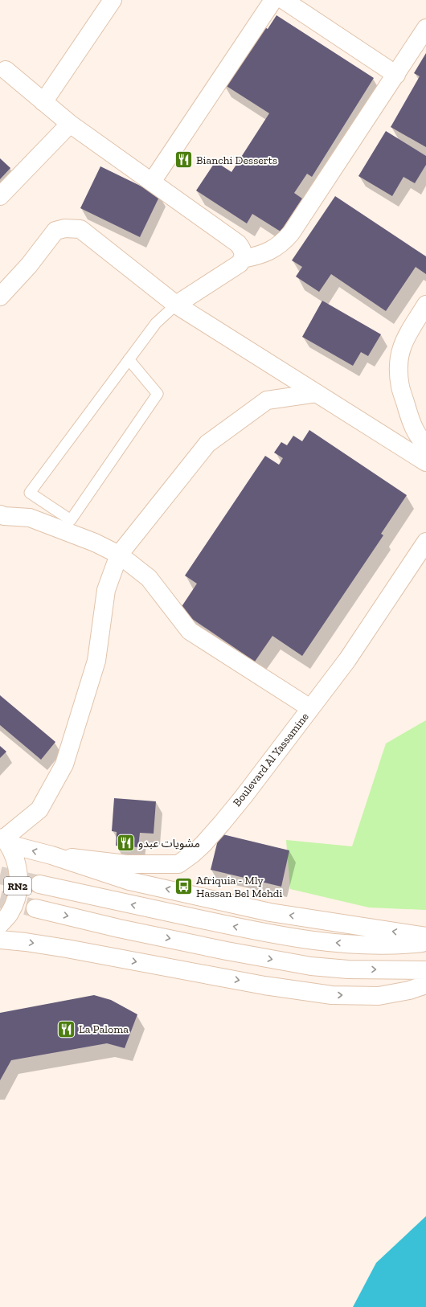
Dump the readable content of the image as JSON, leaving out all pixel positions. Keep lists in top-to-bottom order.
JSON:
{
  "streets": {
    "main road": ["Boulevard Al Yassamine", "RN2"]
  },
  "places": {
    "restaurant": ["Bianchi Desserts", "مشويات عبدو", "La Paloma"],
    "bus stop": ["Afriquia - Mly Hassan Bel Mehdi"]
  }
}
